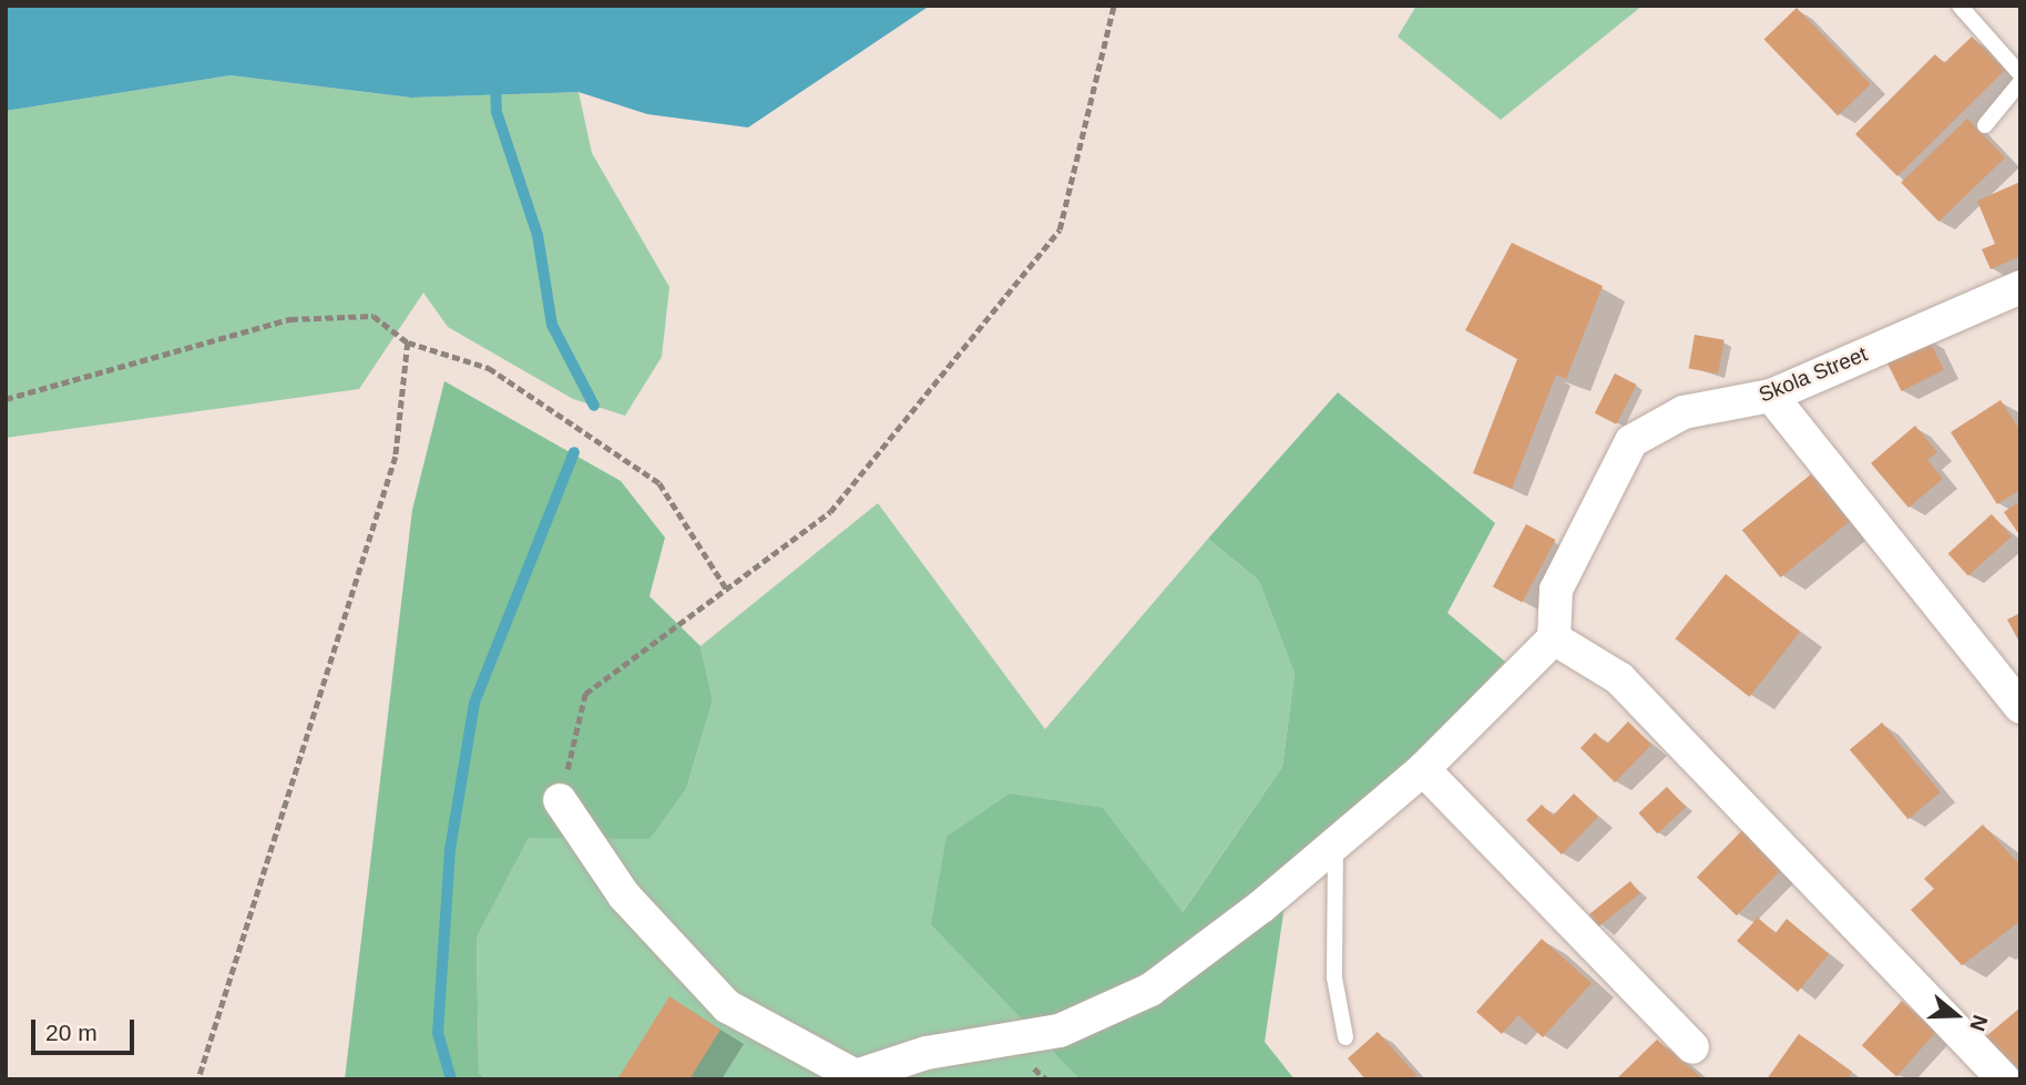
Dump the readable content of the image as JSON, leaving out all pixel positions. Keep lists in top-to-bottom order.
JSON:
{
  "streets": {
    "street": ["Skola Street"]
  },
  "scale_bar": "20 m",
  "north": "right"
}
